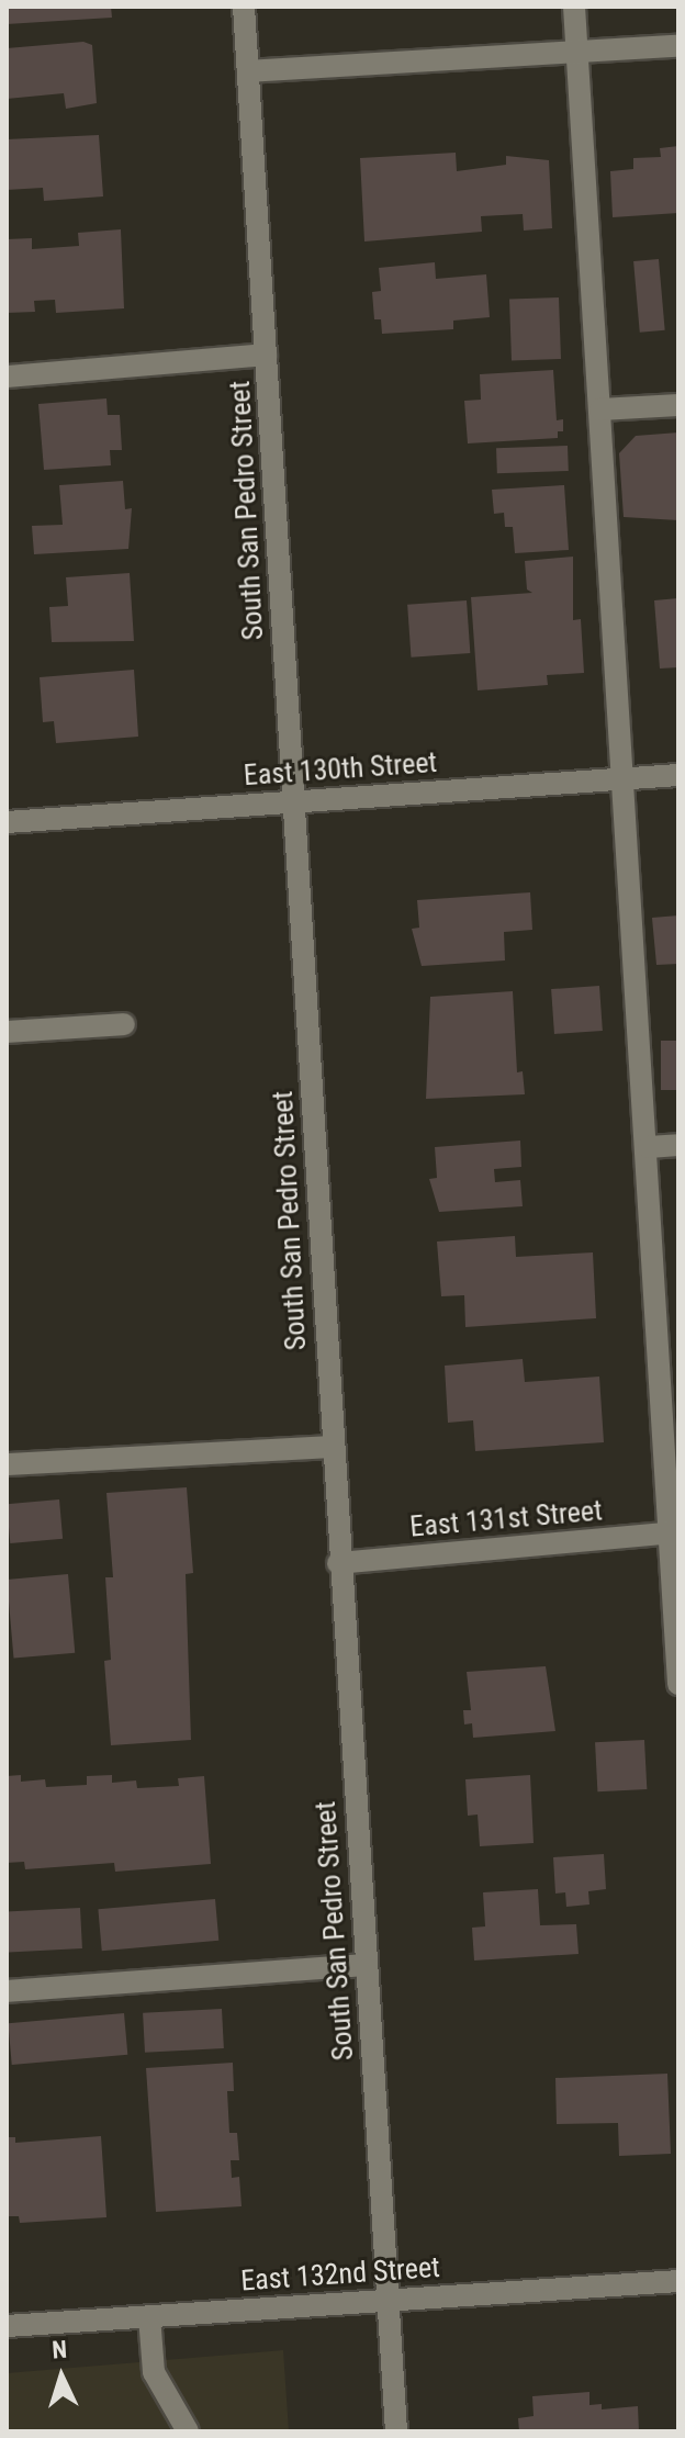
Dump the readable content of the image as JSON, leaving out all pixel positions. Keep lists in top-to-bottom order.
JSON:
{
  "streets": {
    "street": [
      "South San Pedro Street",
      "East 130th Street",
      "East 131st Street",
      "East 132nd Street"
    ]
  },
  "crossings": [
    ["South San Pedro Street", "East 130th Street"],
    ["South San Pedro Street", "East 131st Street"],
    ["South San Pedro Street", "East 132nd Street"]
  ],
  "north": "top"
}
